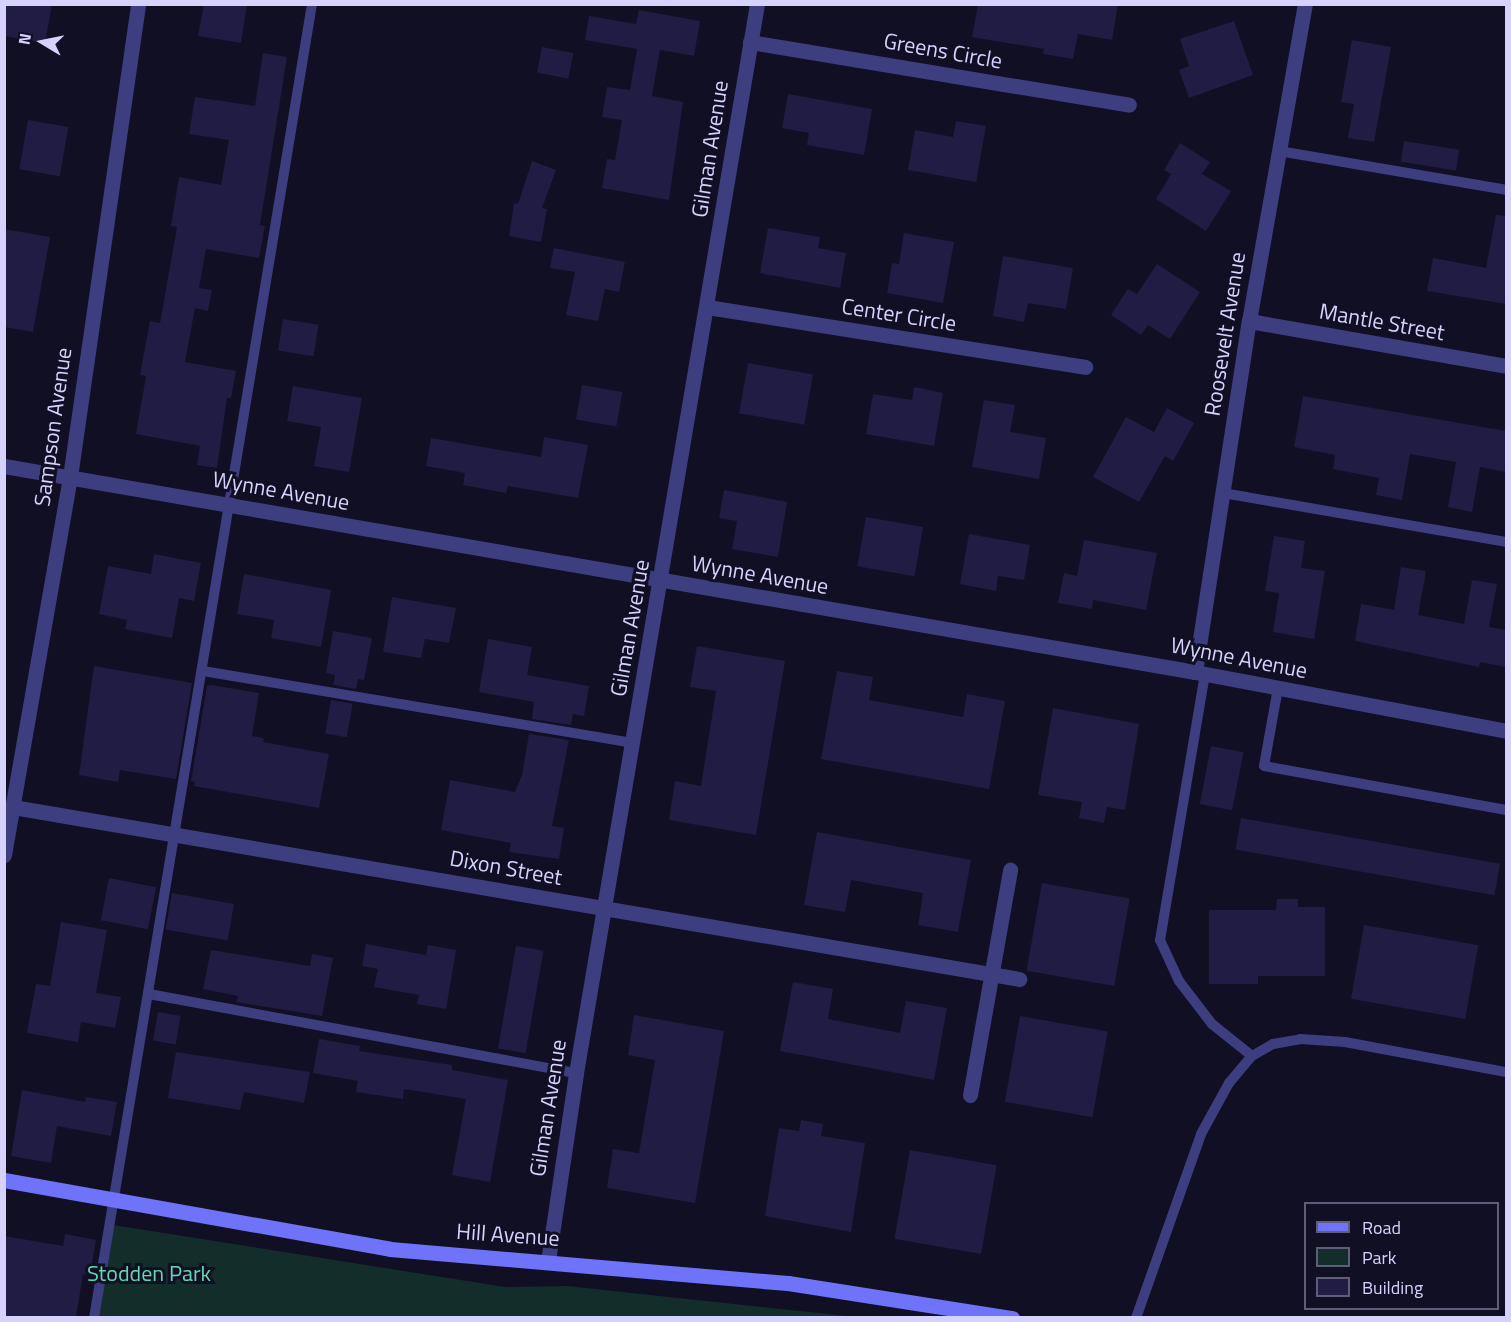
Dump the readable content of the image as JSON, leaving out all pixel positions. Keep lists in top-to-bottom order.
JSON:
{
  "streets": {
    "street": [
      "Greens Circle",
      "Gilman Avenue",
      "Center Circle",
      "Mantle Street",
      "Roosevelt Avenue",
      "Sampson Avenue",
      "Wynne Avenue",
      "Dixon Street",
      "Hill Avenue"
    ]
  },
  "crossings": [
    ["Greens Circle", "Gilman Avenue"],
    ["Gilman Avenue", "Center Circle"],
    ["Gilman Avenue", "Wynne Avenue"],
    ["Gilman Avenue", "Dixon Street"],
    ["Gilman Avenue", "Hill Avenue"],
    ["Mantle Street", "Roosevelt Avenue"],
    ["Roosevelt Avenue", "Wynne Avenue"],
    ["Sampson Avenue", "Wynne Avenue"],
    ["Sampson Avenue", "Dixon Street"]
  ],
  "parks": ["Stodden Park"],
  "legend": ["Road", "Park", "Building"],
  "north": "left"
}
